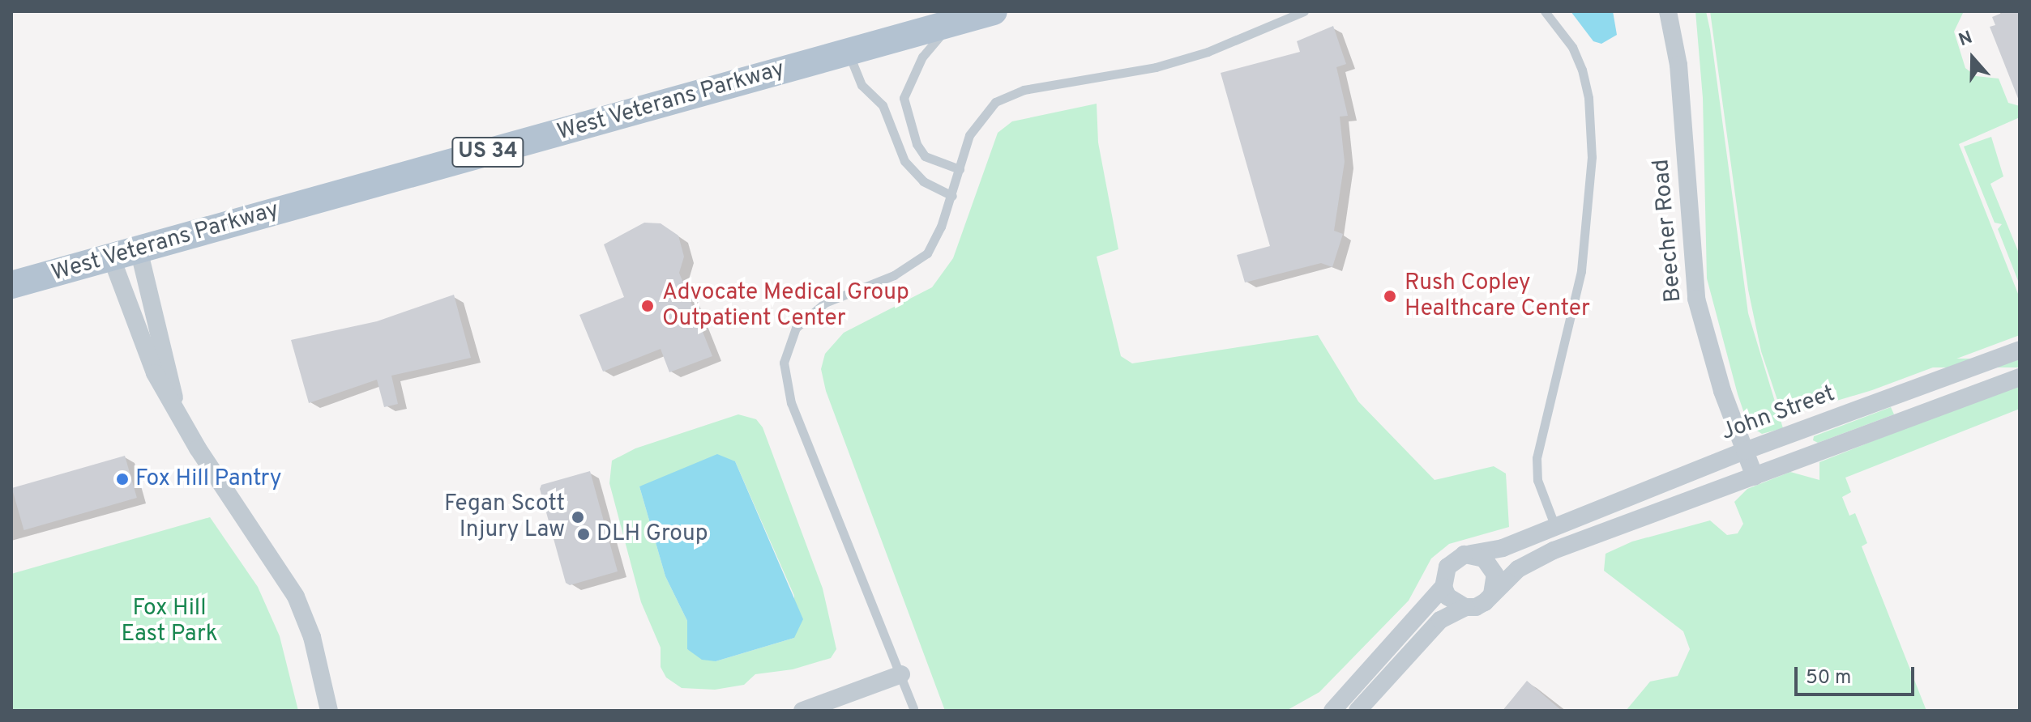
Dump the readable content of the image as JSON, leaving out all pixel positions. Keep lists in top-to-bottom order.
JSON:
{
  "streets": {
    "main road": ["West Veterans Parkway", "US 34"],
    "street": ["Beecher Road", "John Street"]
  },
  "crossings": [
    ["Beecher Road", "John Street"]
  ],
  "parks": ["Fox Hill East Park"],
  "places": [
    "Rush Copley Healthcare Center",
    "Advocate Medical Group Outpatient Center",
    "Fox Hill Pantry",
    "Fegan Scott Injury Law",
    "DLH Group"
  ],
  "scale_bar": "50 m",
  "north": "top"
}
